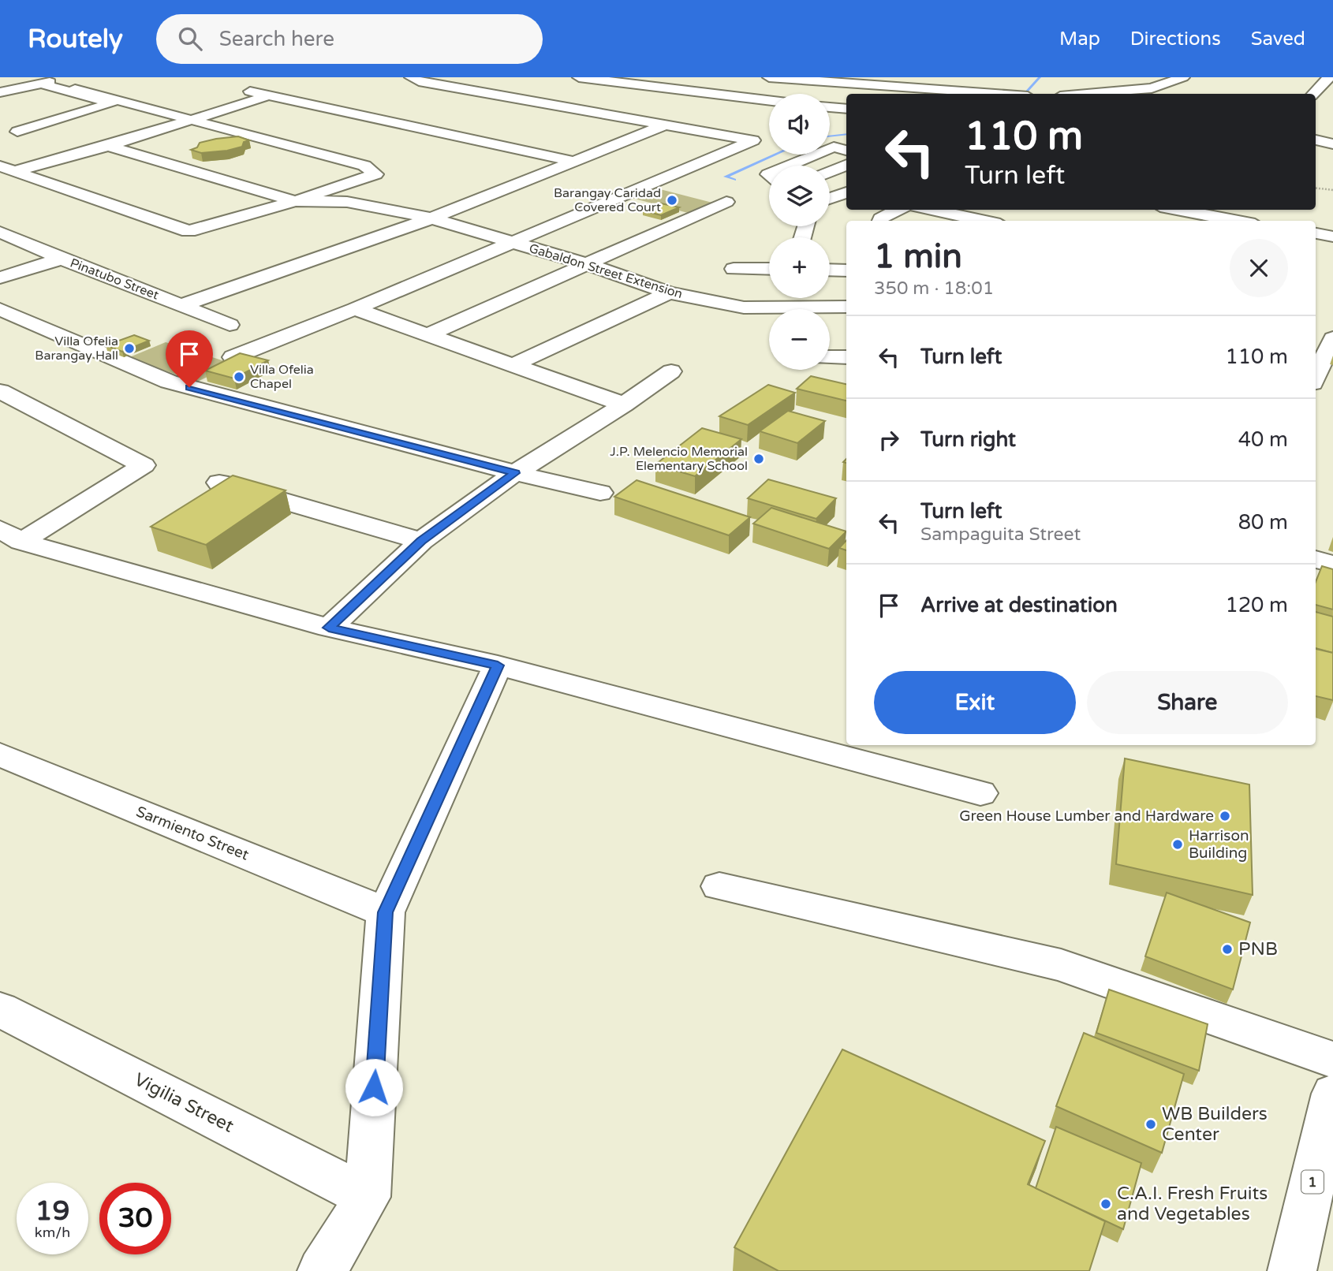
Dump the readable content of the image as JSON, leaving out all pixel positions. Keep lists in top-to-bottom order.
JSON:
{
  "streets": {
    "street": [
      "Gabaldon Street Extension",
      "Pinatubo Street",
      "Sarmiento Street",
      "Vigilia Street",
      "1"
    ]
  },
  "places": [
    "Barangay Caridad Covered Court",
    "Villa Ofelia Barangay Hall",
    "Villa Ofelia Chapel",
    "J.P. Melencio Memorial Elementary School",
    "Green House Lumber and Hardware",
    "Harrison Building",
    "PNB",
    "WB Builders Center",
    "C.A.I. Fresh Fruits and Vegetables"
  ],
  "page": {
    "header": "Routely",
    "search": "Search here",
    "nav": ["Map", "Directions", "Saved"],
    "map_buttons": ["+", "−"],
    "turn": ["110 m", "Turn left"],
    "heading": ["1 min", "350 m · 18:01"],
    "list": [
      {
        "name": "Turn left",
        "value": "110 m"
      },
      {
        "name": "Turn right",
        "value": "40 m"
      },
      {
        "name": "Turn left",
        "note": "Sampaguita Street",
        "value": "80 m"
      },
      {
        "name": "Arrive at destination",
        "value": "120 m"
      }
    ],
    "buttons": ["Exit", "Share"],
    "speed": "19 km/h",
    "limit": "30"
  }
}
